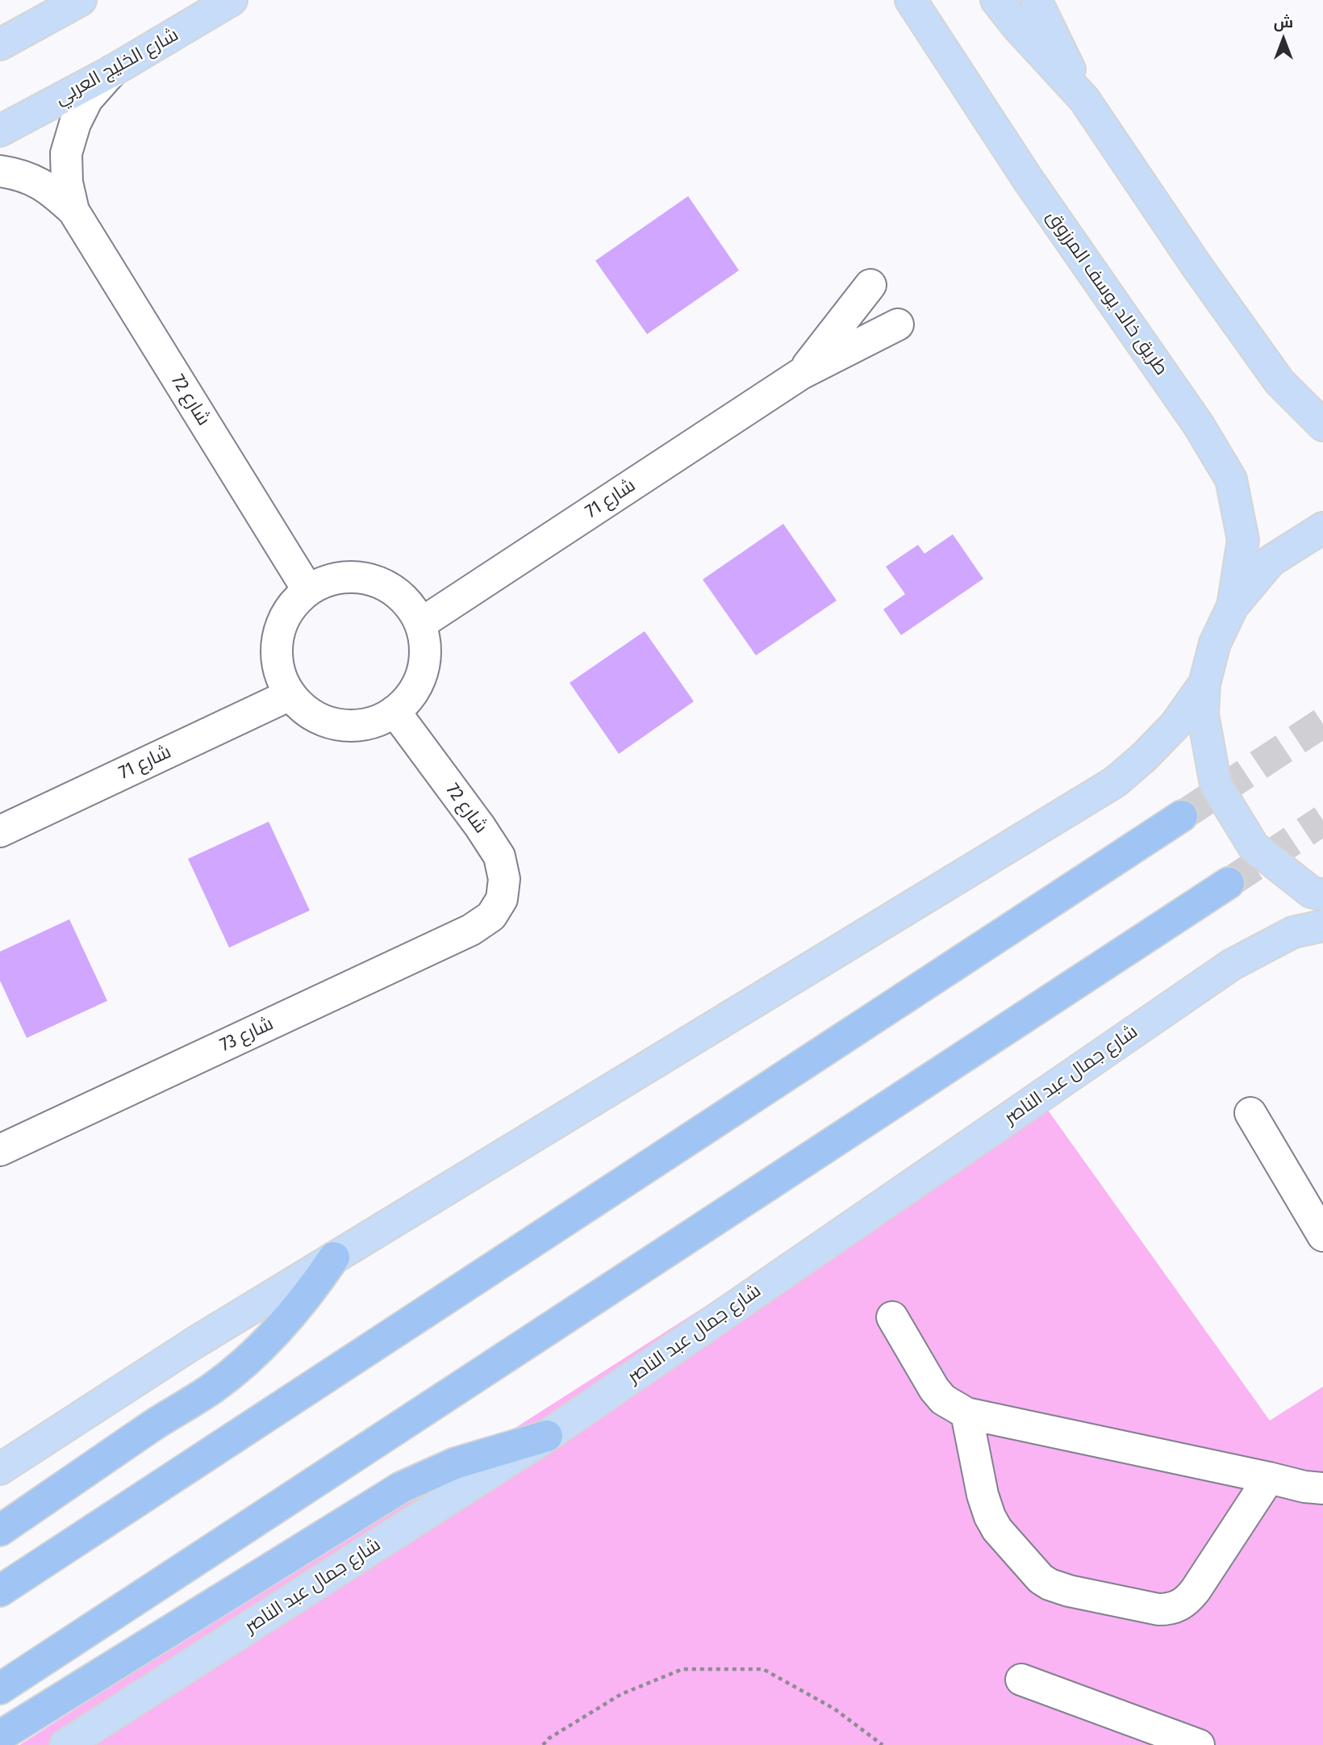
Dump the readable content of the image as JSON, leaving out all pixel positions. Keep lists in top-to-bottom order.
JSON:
{
  "streets": {
    "main road": ["شارع الخليج العربي", "طريق خالد يوسف المرزوق", "شارع جمال عبد الناصر"],
    "street": ["شارع 72", "شارع 71", "شارع 73"]
  },
  "crossings": [
    ["شارع الخليج العربي", "شارع 72"],
    ["شارع 72", "شارع 71"],
    ["شارع 72", "شارع 73"]
  ],
  "north": "top"
}
